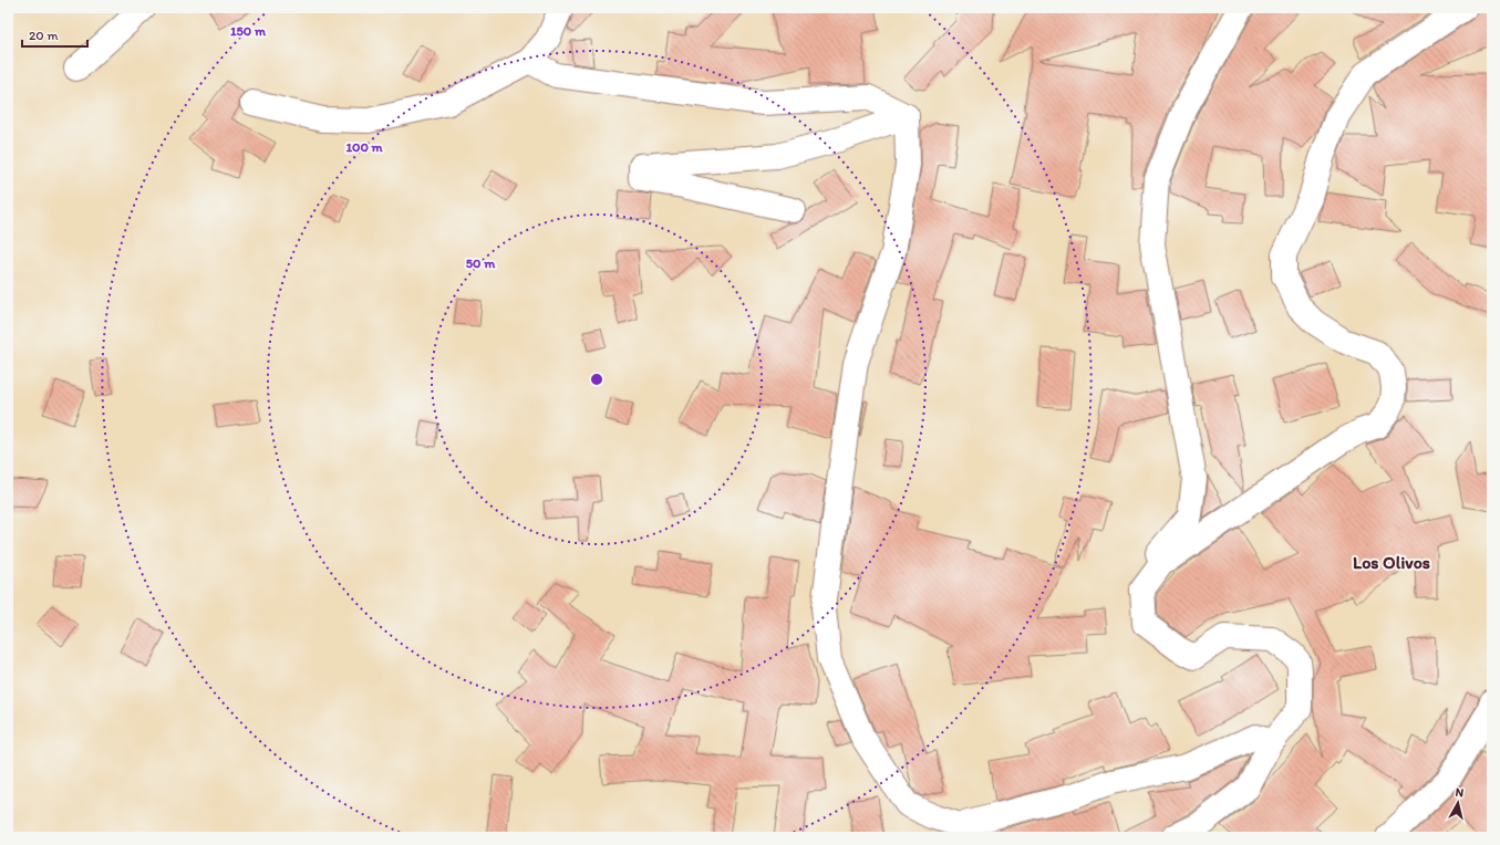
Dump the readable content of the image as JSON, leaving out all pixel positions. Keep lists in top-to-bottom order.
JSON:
{
  "districts": ["Los Olivos"],
  "scale_bar": "20 m",
  "north": "top",
  "rings": ["150 m", "100 m", "50 m"]
}
